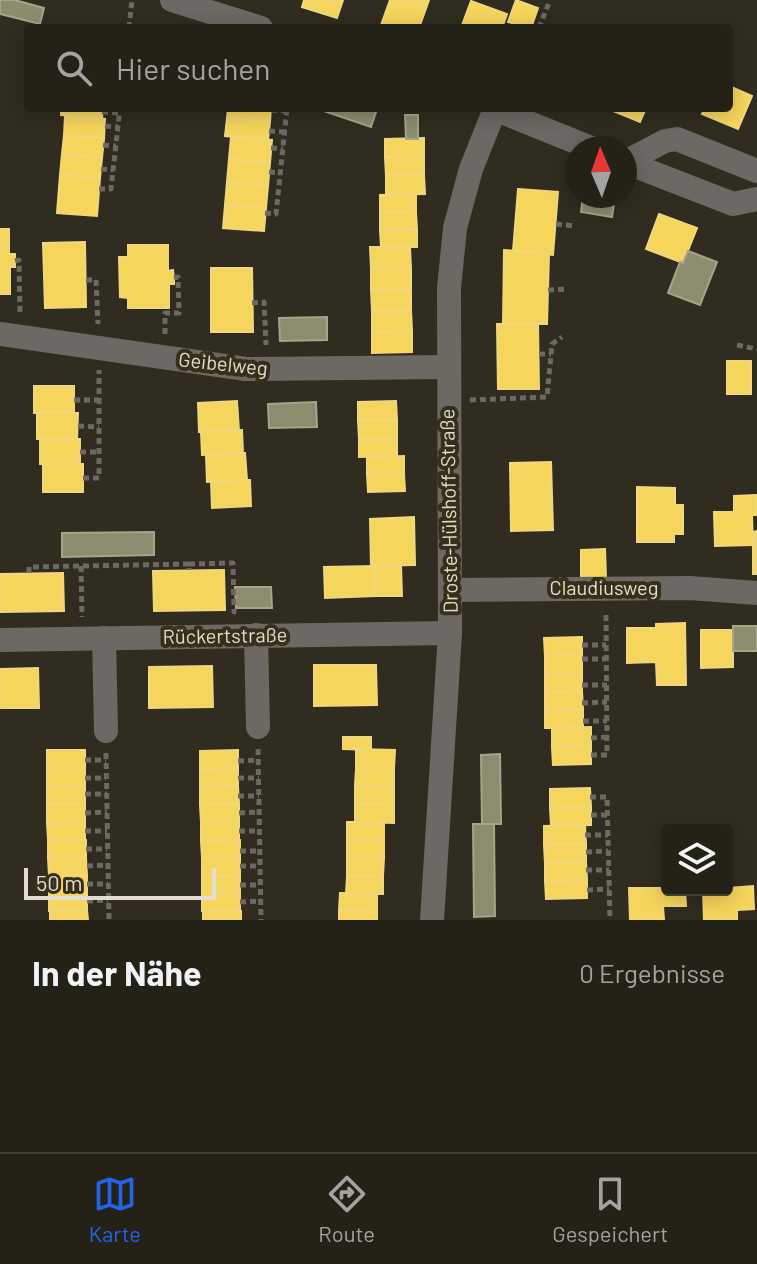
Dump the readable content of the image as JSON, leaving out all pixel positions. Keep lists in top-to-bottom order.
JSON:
{
  "streets": {
    "street": [
      "Geibelweg",
      "Droste-Hülshoff-Straße",
      "Claudiusweg",
      "Rückertstraße"
    ]
  },
  "crossings": [
    ["Geibelweg", "Droste-Hülshoff-Straße"],
    ["Droste-Hülshoff-Straße", "Claudiusweg"],
    ["Droste-Hülshoff-Straße", "Rückertstraße"]
  ],
  "scale_bar": "50 m",
  "north": "top",
  "page": {
    "search": "Hier suchen",
    "scale": "50 m",
    "heading": ["In der Nähe", "0 Ergebnisse"],
    "nav": ["Karte", "Route", "Gespeichert"]
  }
}
